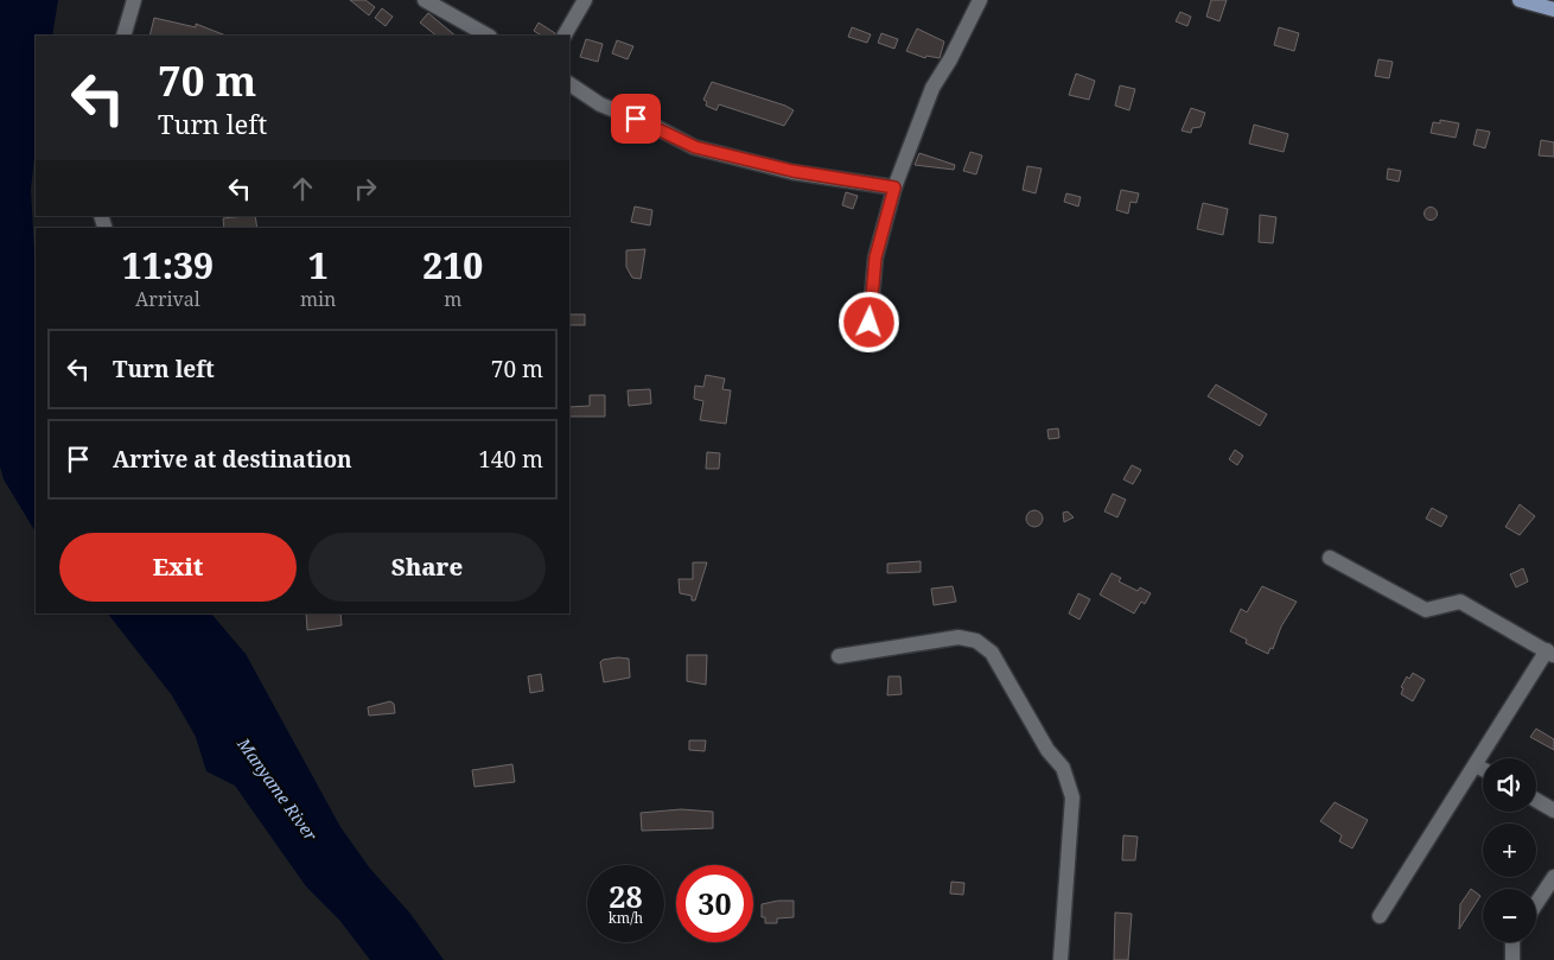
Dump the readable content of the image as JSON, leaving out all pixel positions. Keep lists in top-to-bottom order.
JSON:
{
  "water": ["Manyame River"],
  "page": {
    "turn": ["70 m", "Turn left"],
    "eta": [
      "11:39",
      "Arrival",
      "1",
      "min",
      "210",
      "m"
    ],
    "list": [
      {
        "name": "Turn left",
        "value": "70 m"
      },
      {
        "name": "Arrive at destination",
        "value": "140 m"
      }
    ],
    "buttons": ["Exit", "Share"],
    "map_buttons": ["+", "−"],
    "speed": "28 km/h",
    "limit": "30"
  }
}
